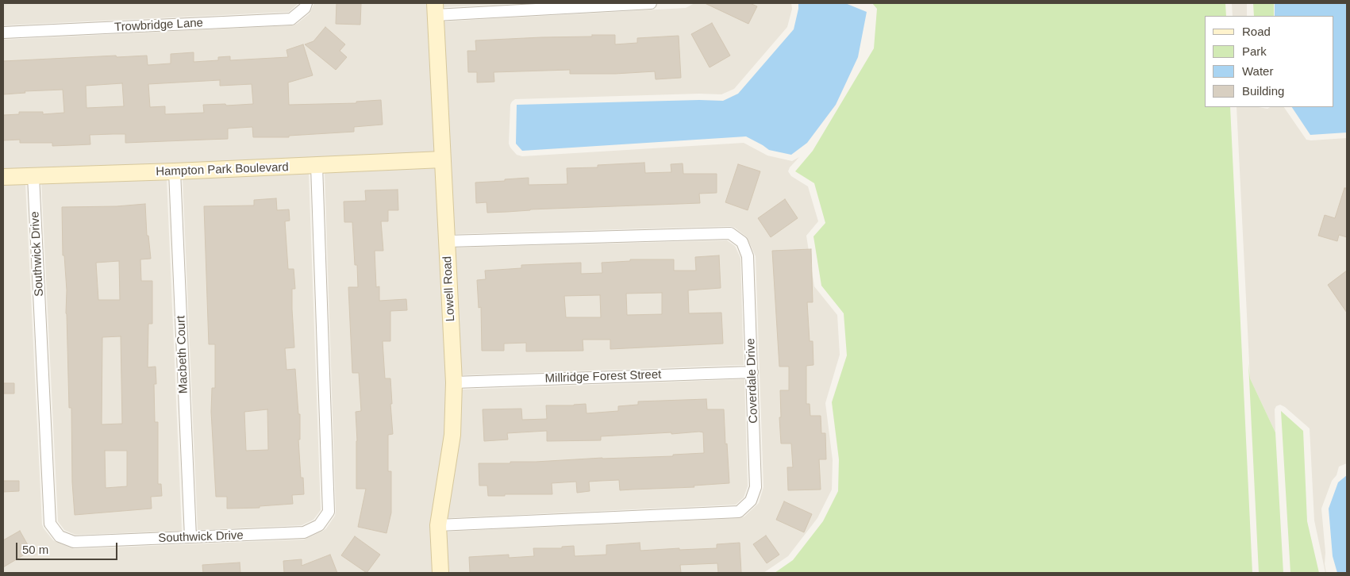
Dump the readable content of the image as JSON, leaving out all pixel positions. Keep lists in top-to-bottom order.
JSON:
{
  "streets": {
    "street": [
      "Trowbridge Lane",
      "Hampton Park Boulevard",
      "Southwick Drive",
      "Lowell Road",
      "Macbeth Court",
      "Millridge Forest Street",
      "Coverdale Drive"
    ]
  },
  "crossings": [
    ["Hampton Park Boulevard", "Southwick Drive"],
    ["Hampton Park Boulevard", "Lowell Road"],
    ["Hampton Park Boulevard", "Macbeth Court"],
    ["Southwick Drive", "Macbeth Court"],
    ["Lowell Road", "Millridge Forest Street"],
    ["Lowell Road", "Coverdale Drive"],
    ["Millridge Forest Street", "Coverdale Drive"]
  ],
  "legend": [
    "Road",
    "Park",
    "Water",
    "Building"
  ],
  "scale_bar": "50 m"
}
